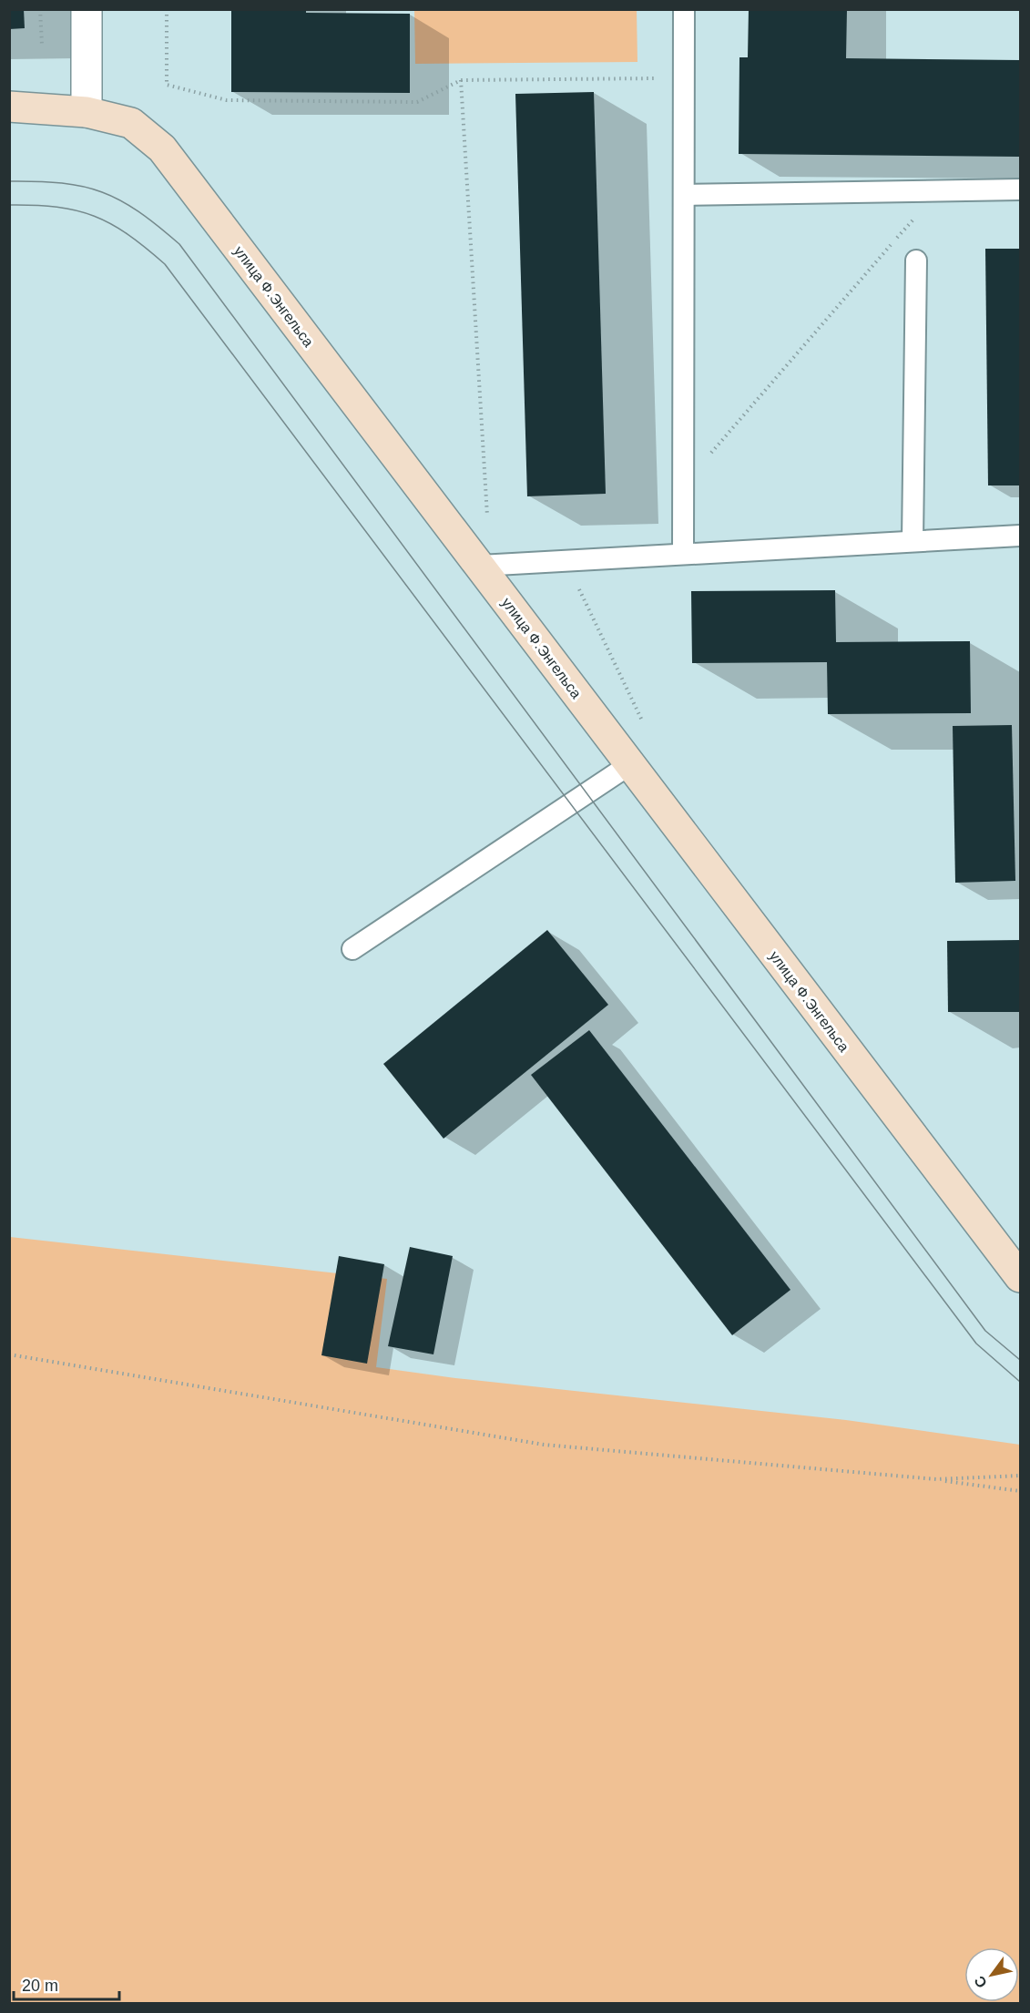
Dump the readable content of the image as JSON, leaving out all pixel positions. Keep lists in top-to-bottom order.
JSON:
{
  "streets": {
    "street": ["улица Ф.Энгельса"]
  },
  "scale_bar": "20 m",
  "north": "bottom left"
}
